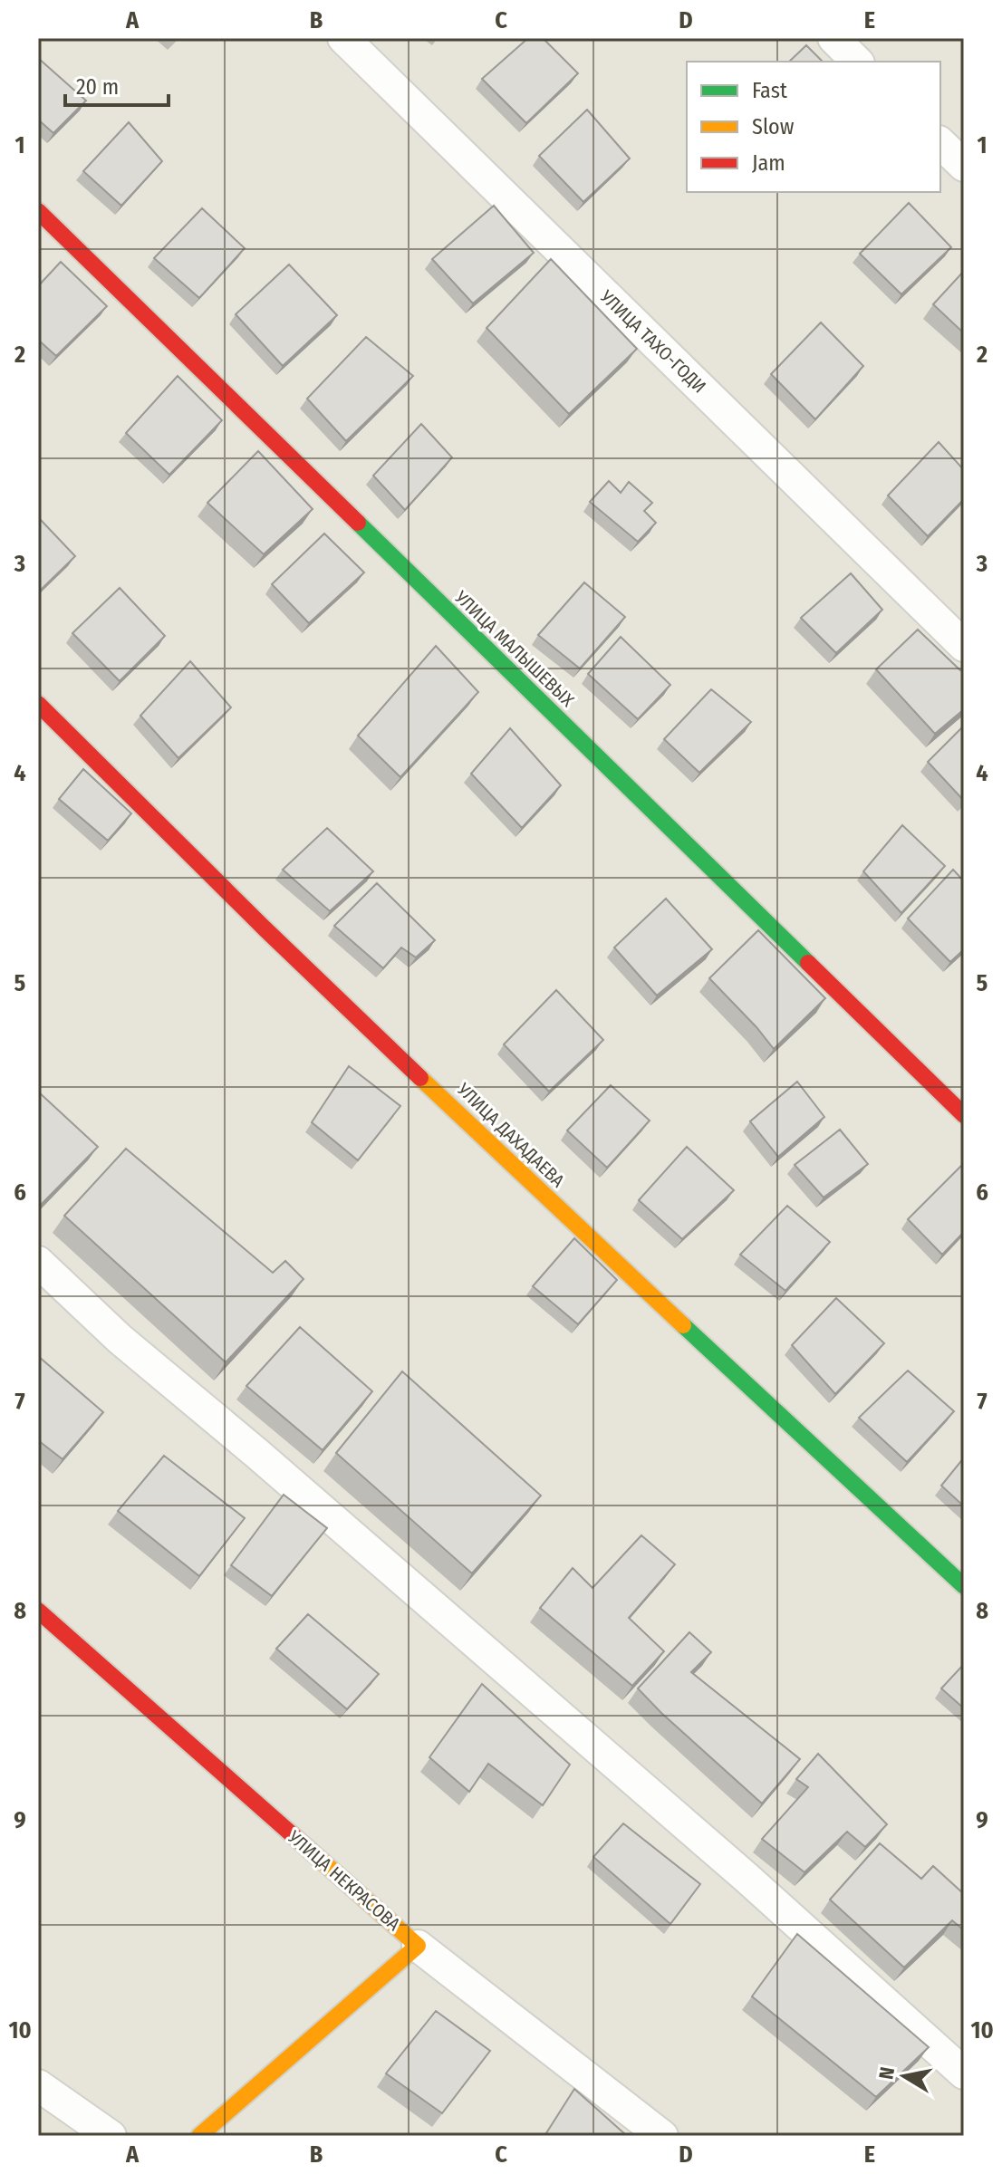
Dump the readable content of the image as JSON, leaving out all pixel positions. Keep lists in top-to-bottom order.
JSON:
{
  "streets": {
    "street": [
      "УЛИЦА ТАХО-ГОДИ",
      "УЛИЦА МАЛЫШЕВЫХ",
      "УЛИЦА ДАХАДАЕВА",
      "УЛИЦА НЕКРАСОВА"
    ]
  },
  "legend": ["Fast", "Slow", "Jam"],
  "scale_bar": "20 m",
  "north": "left",
  "grid": {
    "columns": [
      "A",
      "B",
      "C",
      "D",
      "E"
    ],
    "rows": [
      "1",
      "2",
      "3",
      "4",
      "5",
      "6",
      "7",
      "8",
      "9",
      "10"
    ]
  }
}
